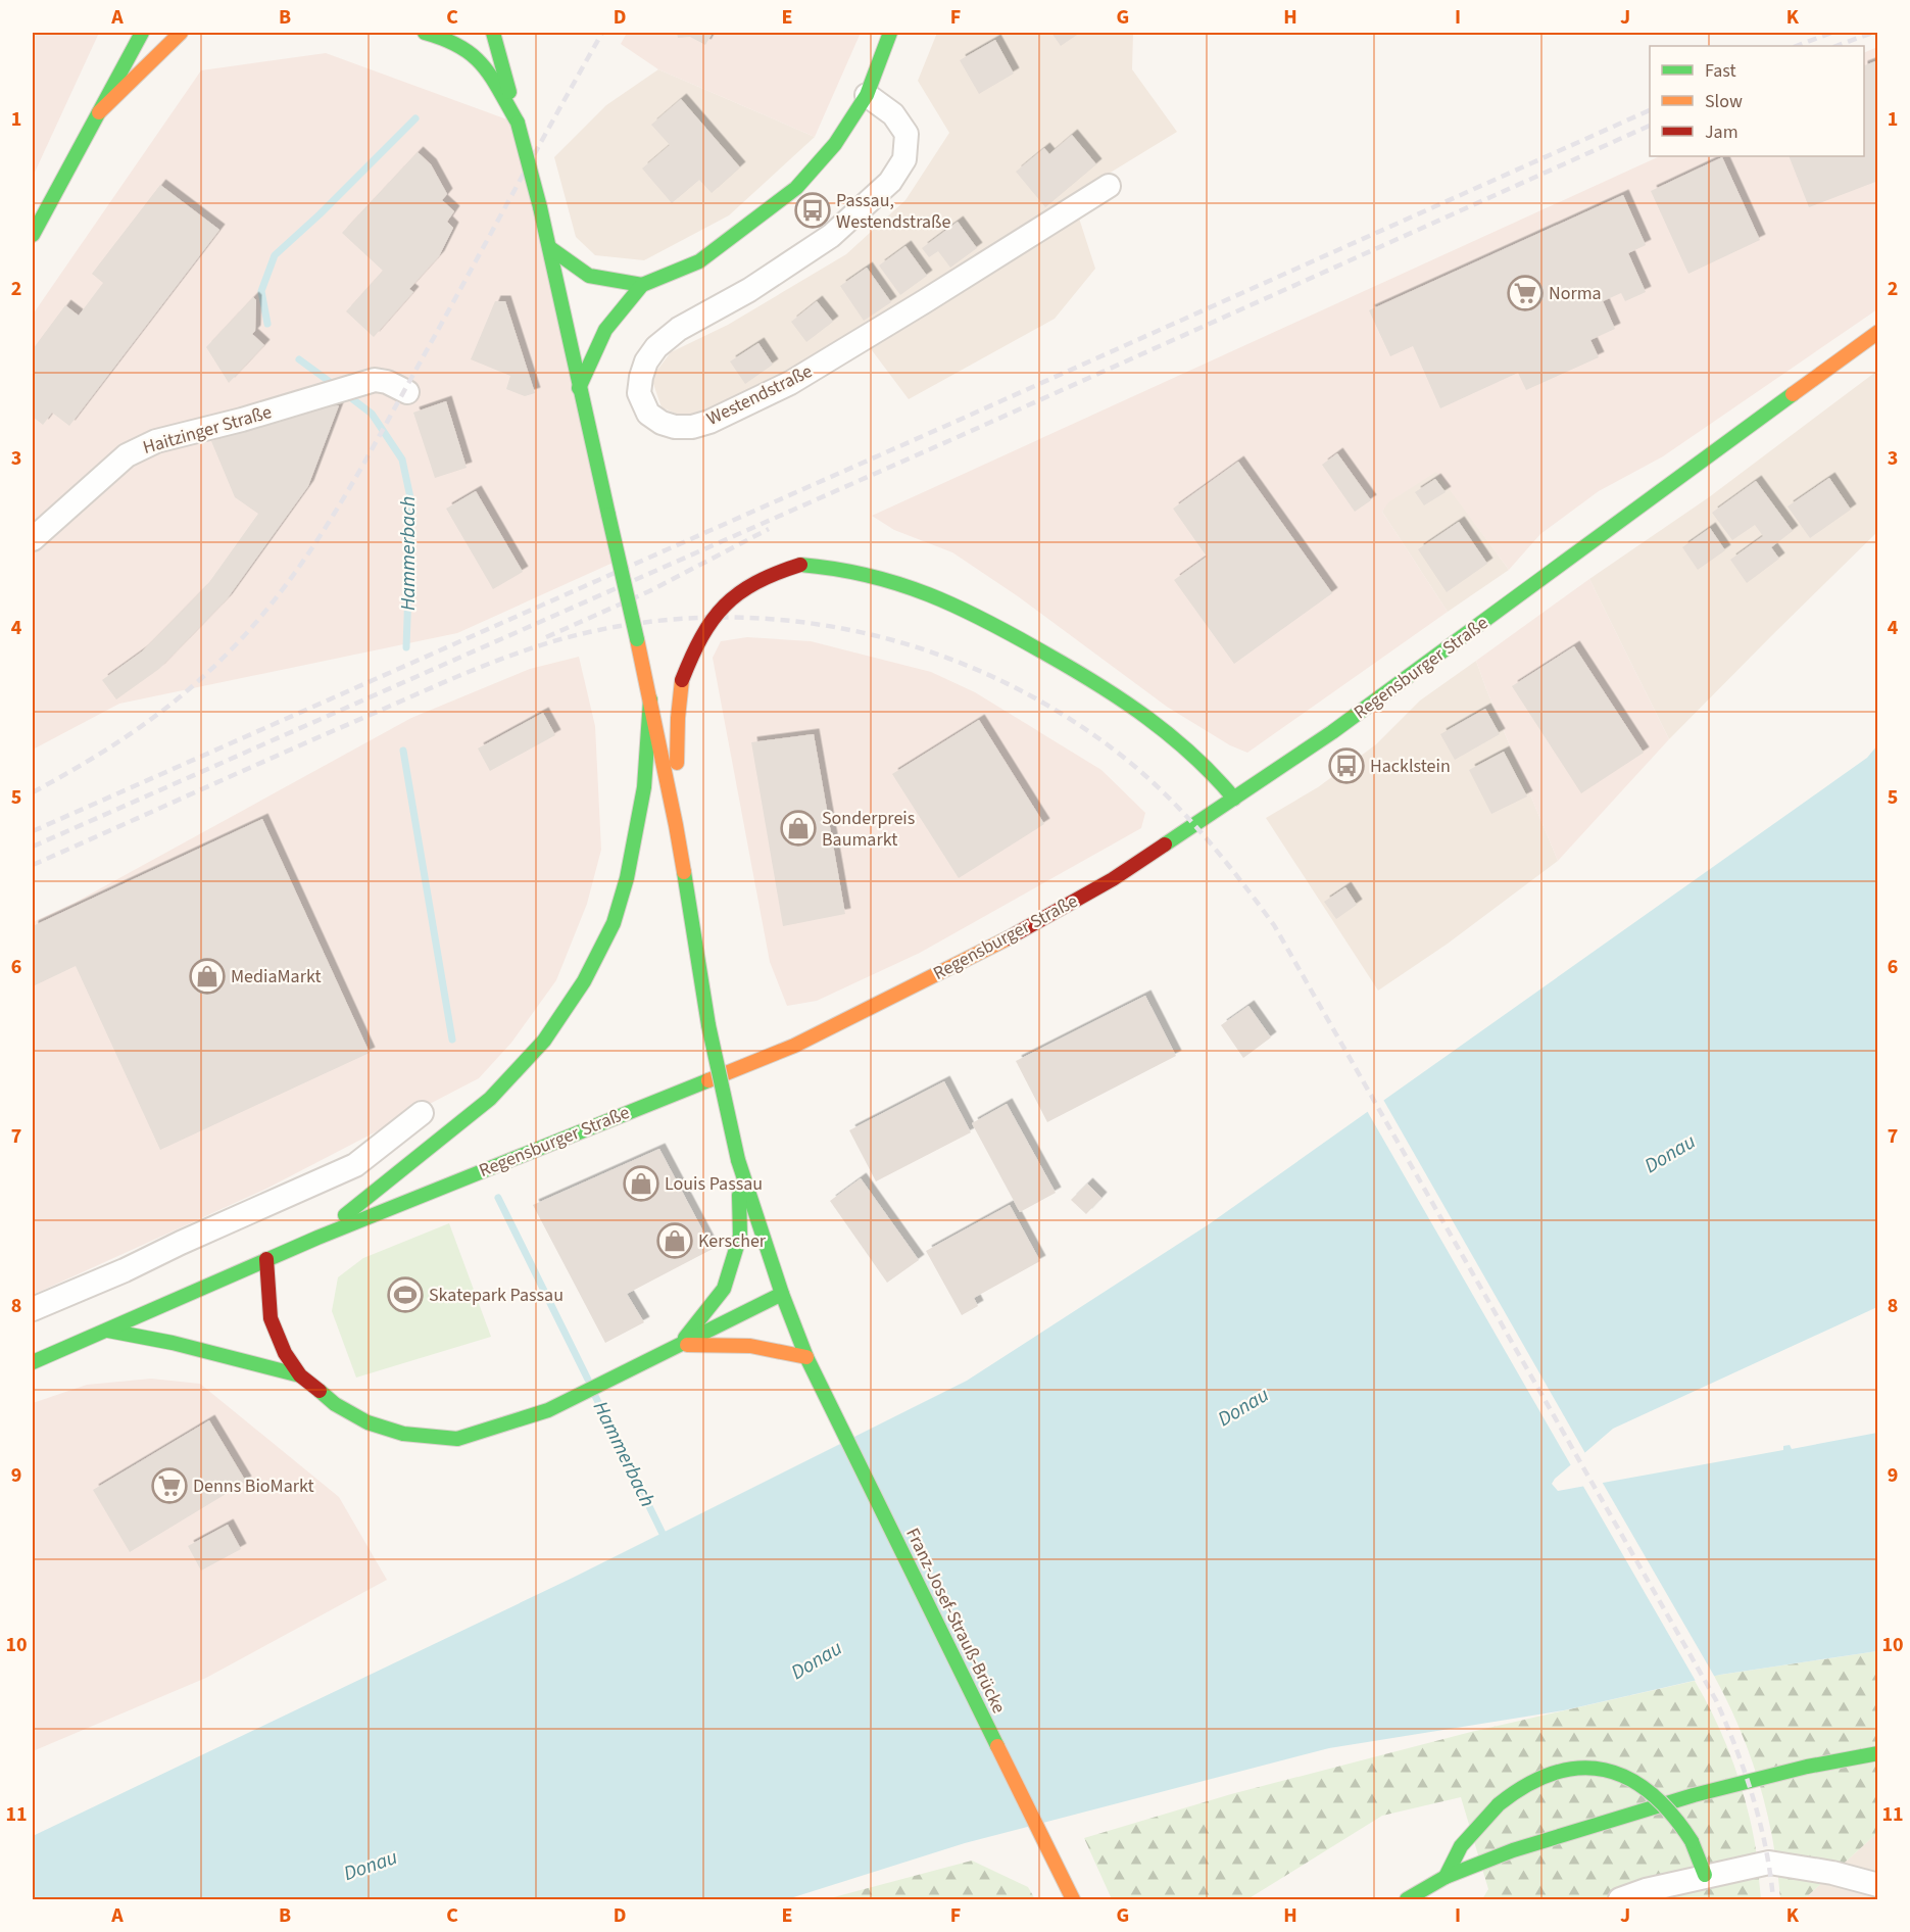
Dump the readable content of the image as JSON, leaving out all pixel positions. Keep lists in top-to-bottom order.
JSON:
{
  "streets": {
    "main road": ["Regensburger Straße", "Franz-Josef-Strauß-Brücke"],
    "street": ["Westendstraße", "Haitzinger Straße"]
  },
  "water": ["Hammerbach", "Donau"],
  "places": {
    "bus stop": ["Passau, Westendstraße", "Hacklstein"],
    "supermarket": ["Norma", "Denns BioMarkt"],
    "shop": [
      "Sonderpreis Baumarkt",
      "MediaMarkt",
      "Louis Passau",
      "Kerscher"
    ],
    "sports": ["Skatepark Passau"]
  },
  "legend": ["Fast", "Slow", "Jam"],
  "grid": {
    "columns": [
      "A",
      "B",
      "C",
      "D",
      "E",
      "F",
      "G",
      "H",
      "I",
      "J",
      "K"
    ],
    "rows": [
      "1",
      "2",
      "3",
      "4",
      "5",
      "6",
      "7",
      "8",
      "9",
      "10",
      "11"
    ]
  }
}
